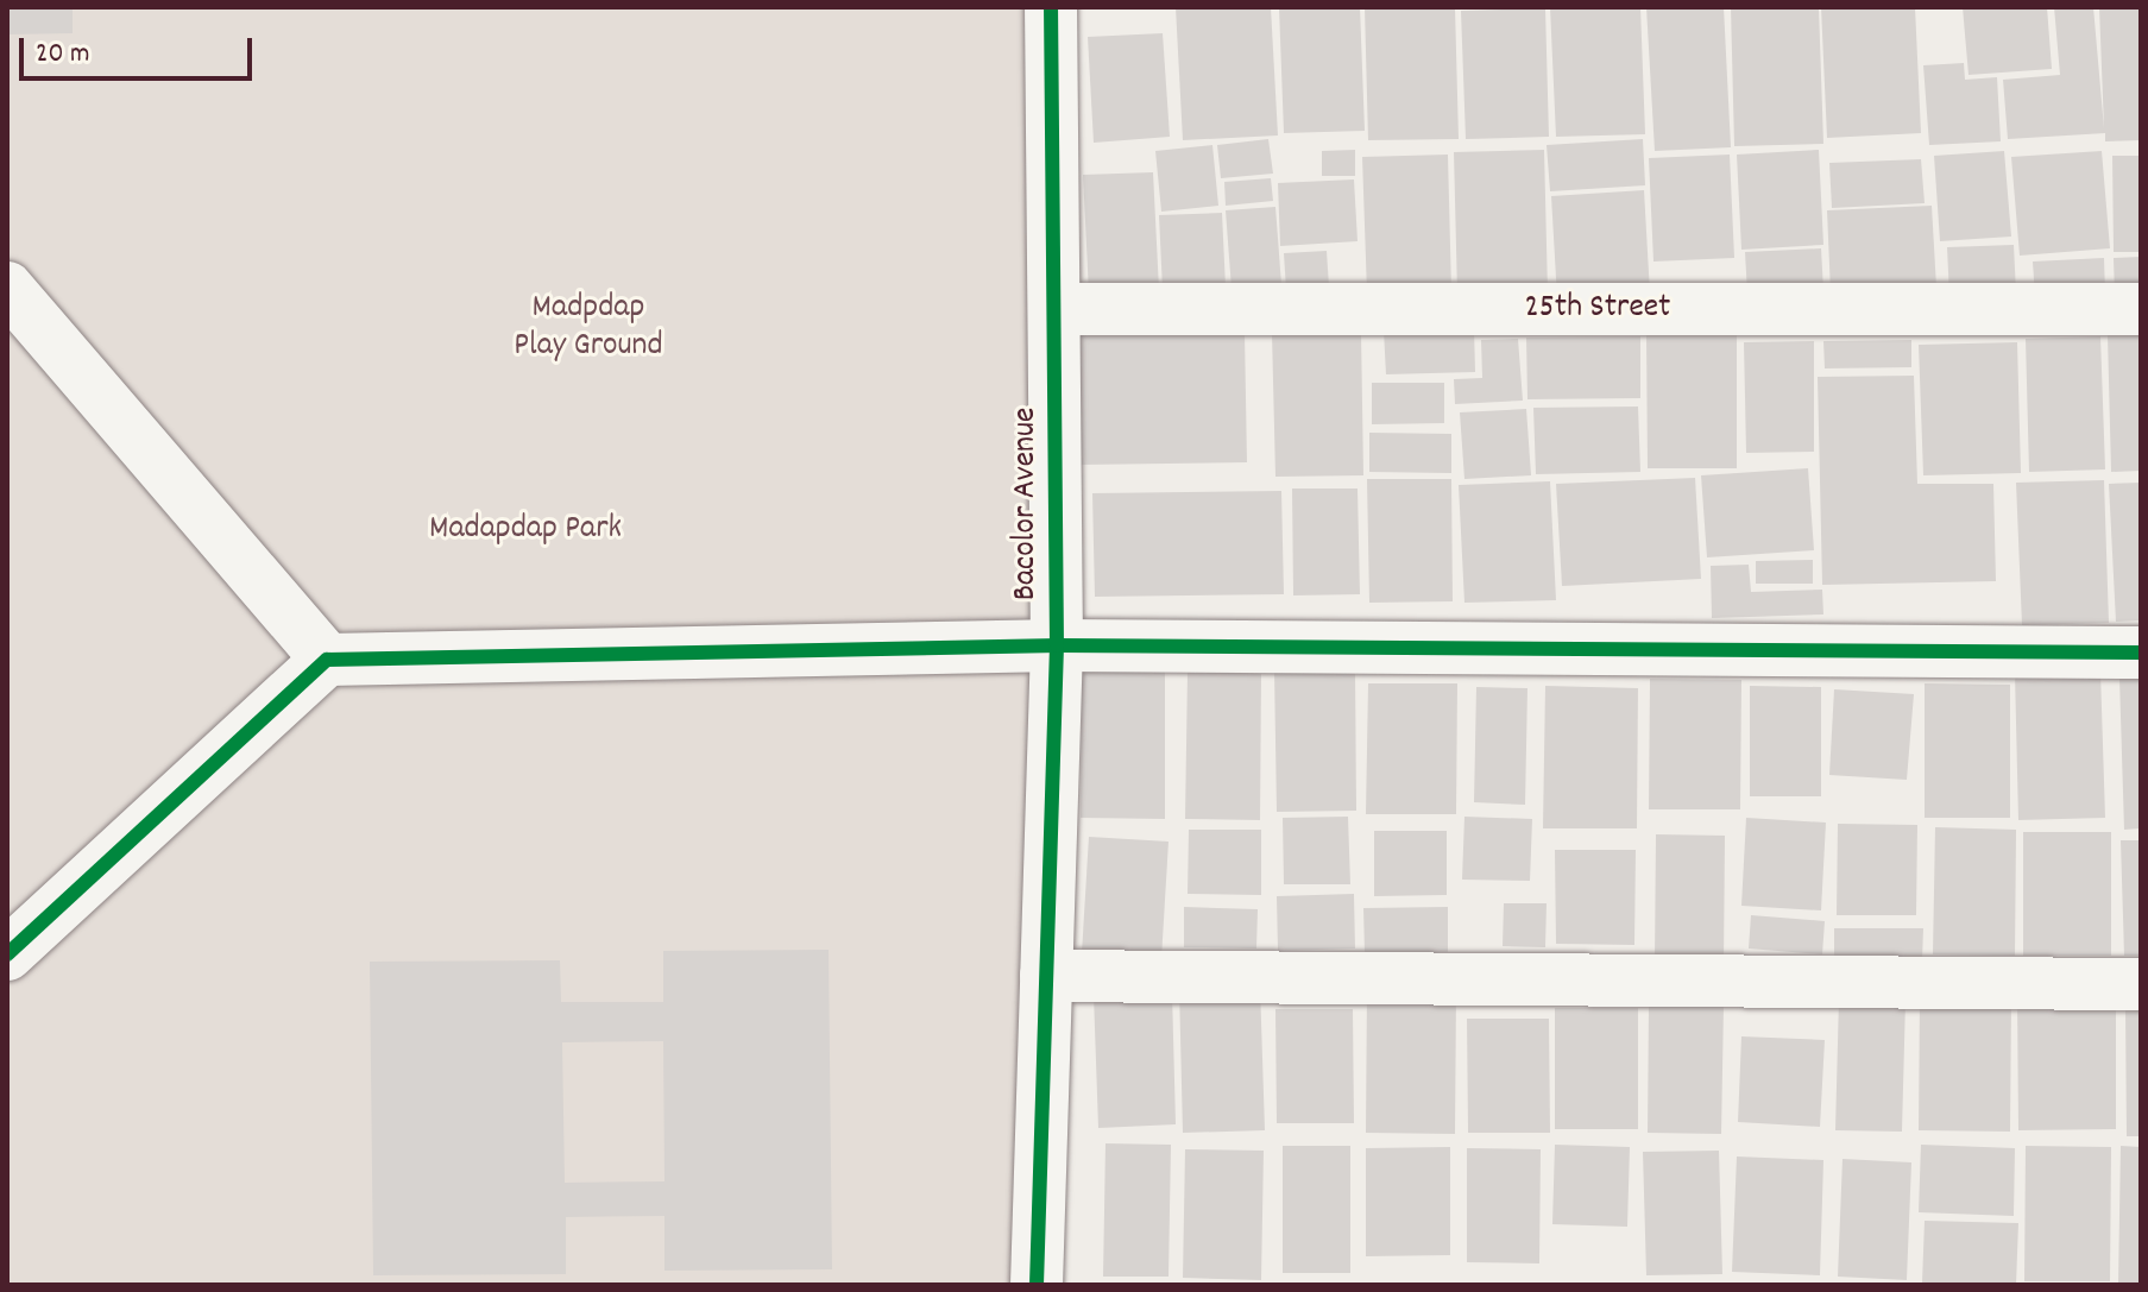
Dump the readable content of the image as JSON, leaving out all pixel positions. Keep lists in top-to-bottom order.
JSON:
{
  "streets": {
    "street": ["25th Street", "Bacolor Avenue"]
  },
  "crossings": [
    ["25th Street", "Bacolor Avenue"]
  ],
  "parks": ["Madpdap Play Ground", "Madapdap Park"],
  "scale_bar": "20 m"
}
